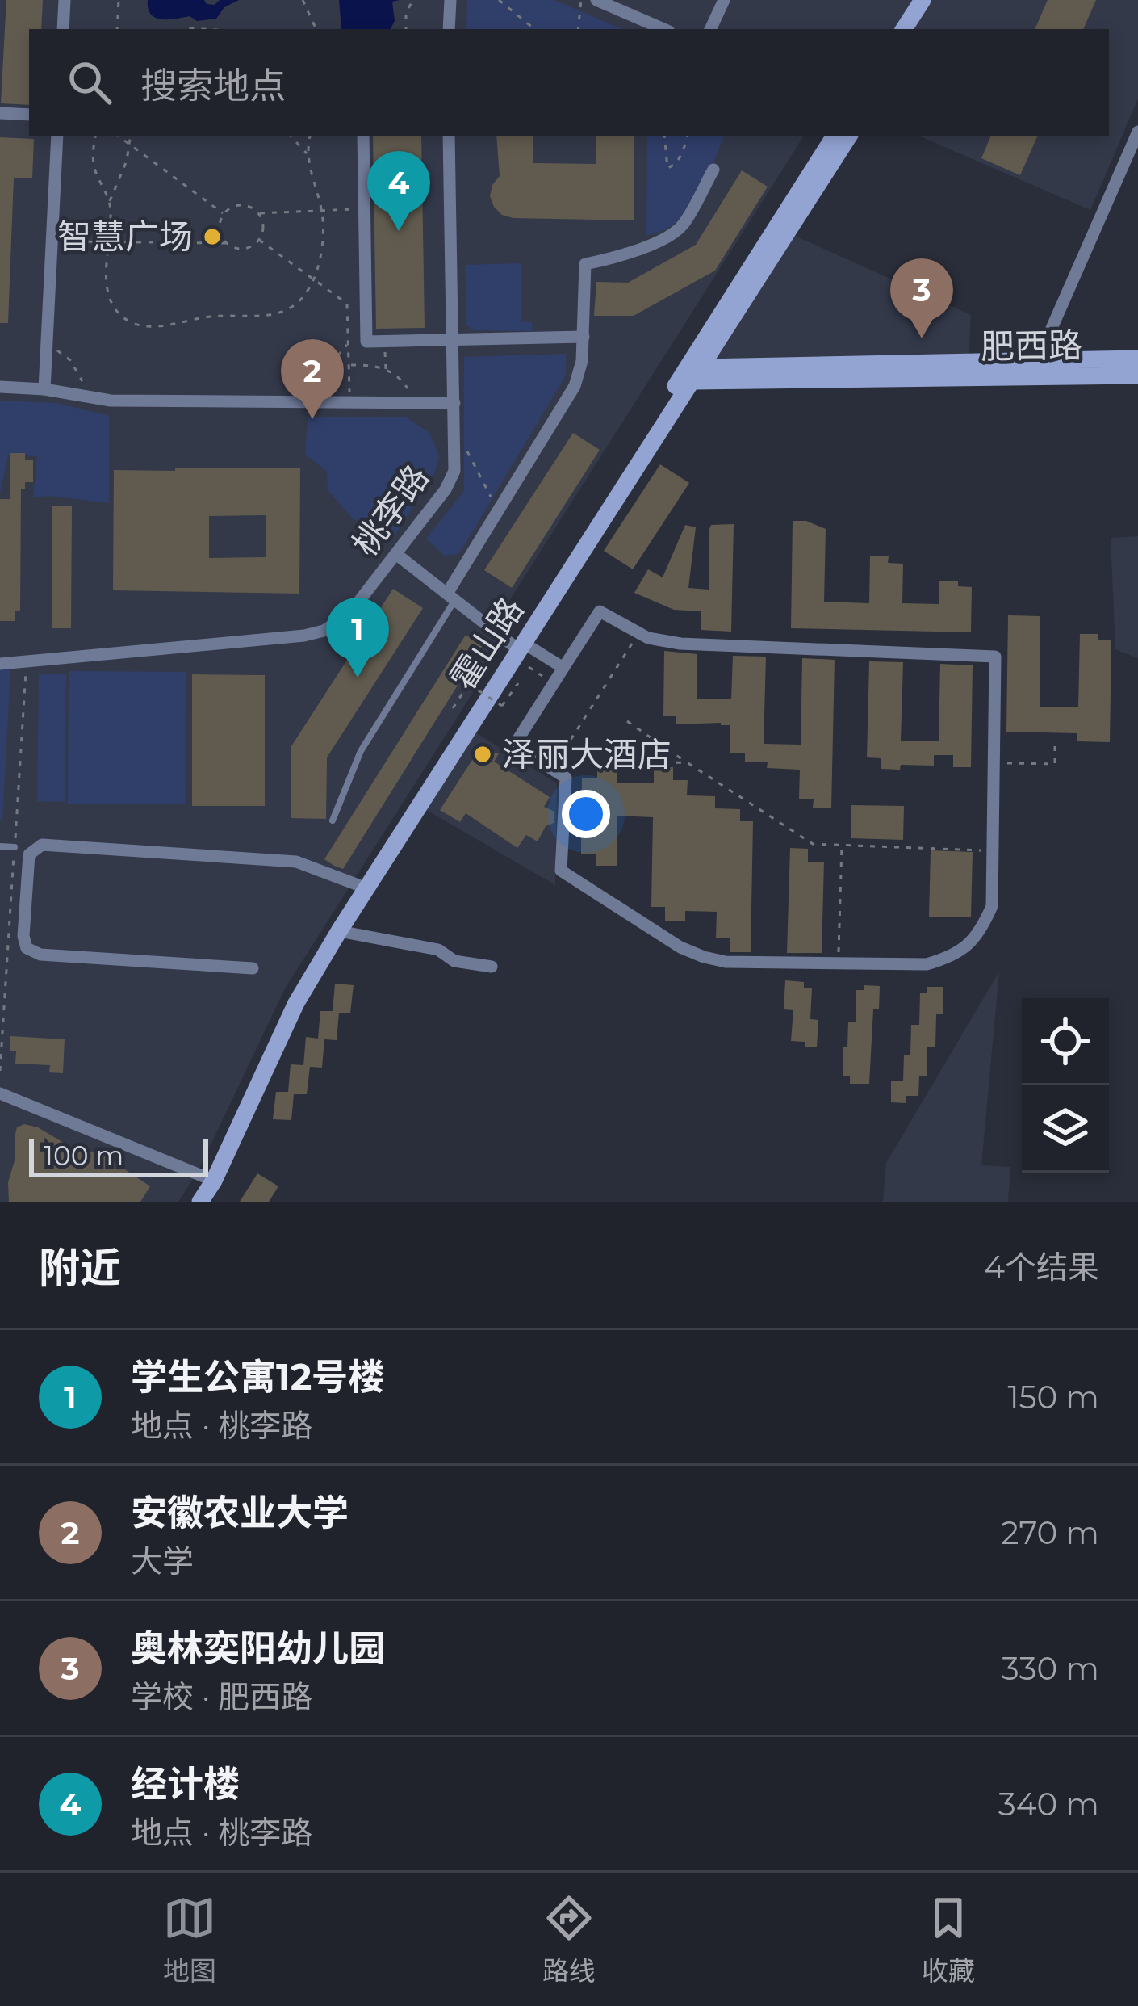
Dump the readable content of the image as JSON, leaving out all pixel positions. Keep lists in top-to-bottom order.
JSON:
{
  "streets": {
    "main road": ["肥西路", "霍山路"],
    "street": ["桃李路"]
  },
  "crossings": [
    ["肥西路", "霍山路"]
  ],
  "places": ["智慧广场", "泽丽大酒店"],
  "scale_bar": "100 m",
  "page": {
    "search": "搜索地点",
    "pins": [
      "4",
      "3",
      "2",
      "1"
    ],
    "scale": "100 m",
    "heading": ["附近", "4个结果"],
    "list": [
      {
        "mark": "1",
        "name": "学生公寓12号楼",
        "note": "地点 · 桃李路",
        "value": "150 m"
      },
      {
        "mark": "2",
        "name": "安徽农业大学",
        "note": "大学",
        "value": "270 m"
      },
      {
        "mark": "3",
        "name": "奥林奕阳幼儿园",
        "note": "学校 · 肥西路",
        "value": "330 m"
      },
      {
        "mark": "4",
        "name": "经计楼",
        "note": "地点 · 桃李路",
        "value": "340 m"
      }
    ],
    "nav": ["地图", "路线", "收藏"]
  }
}
